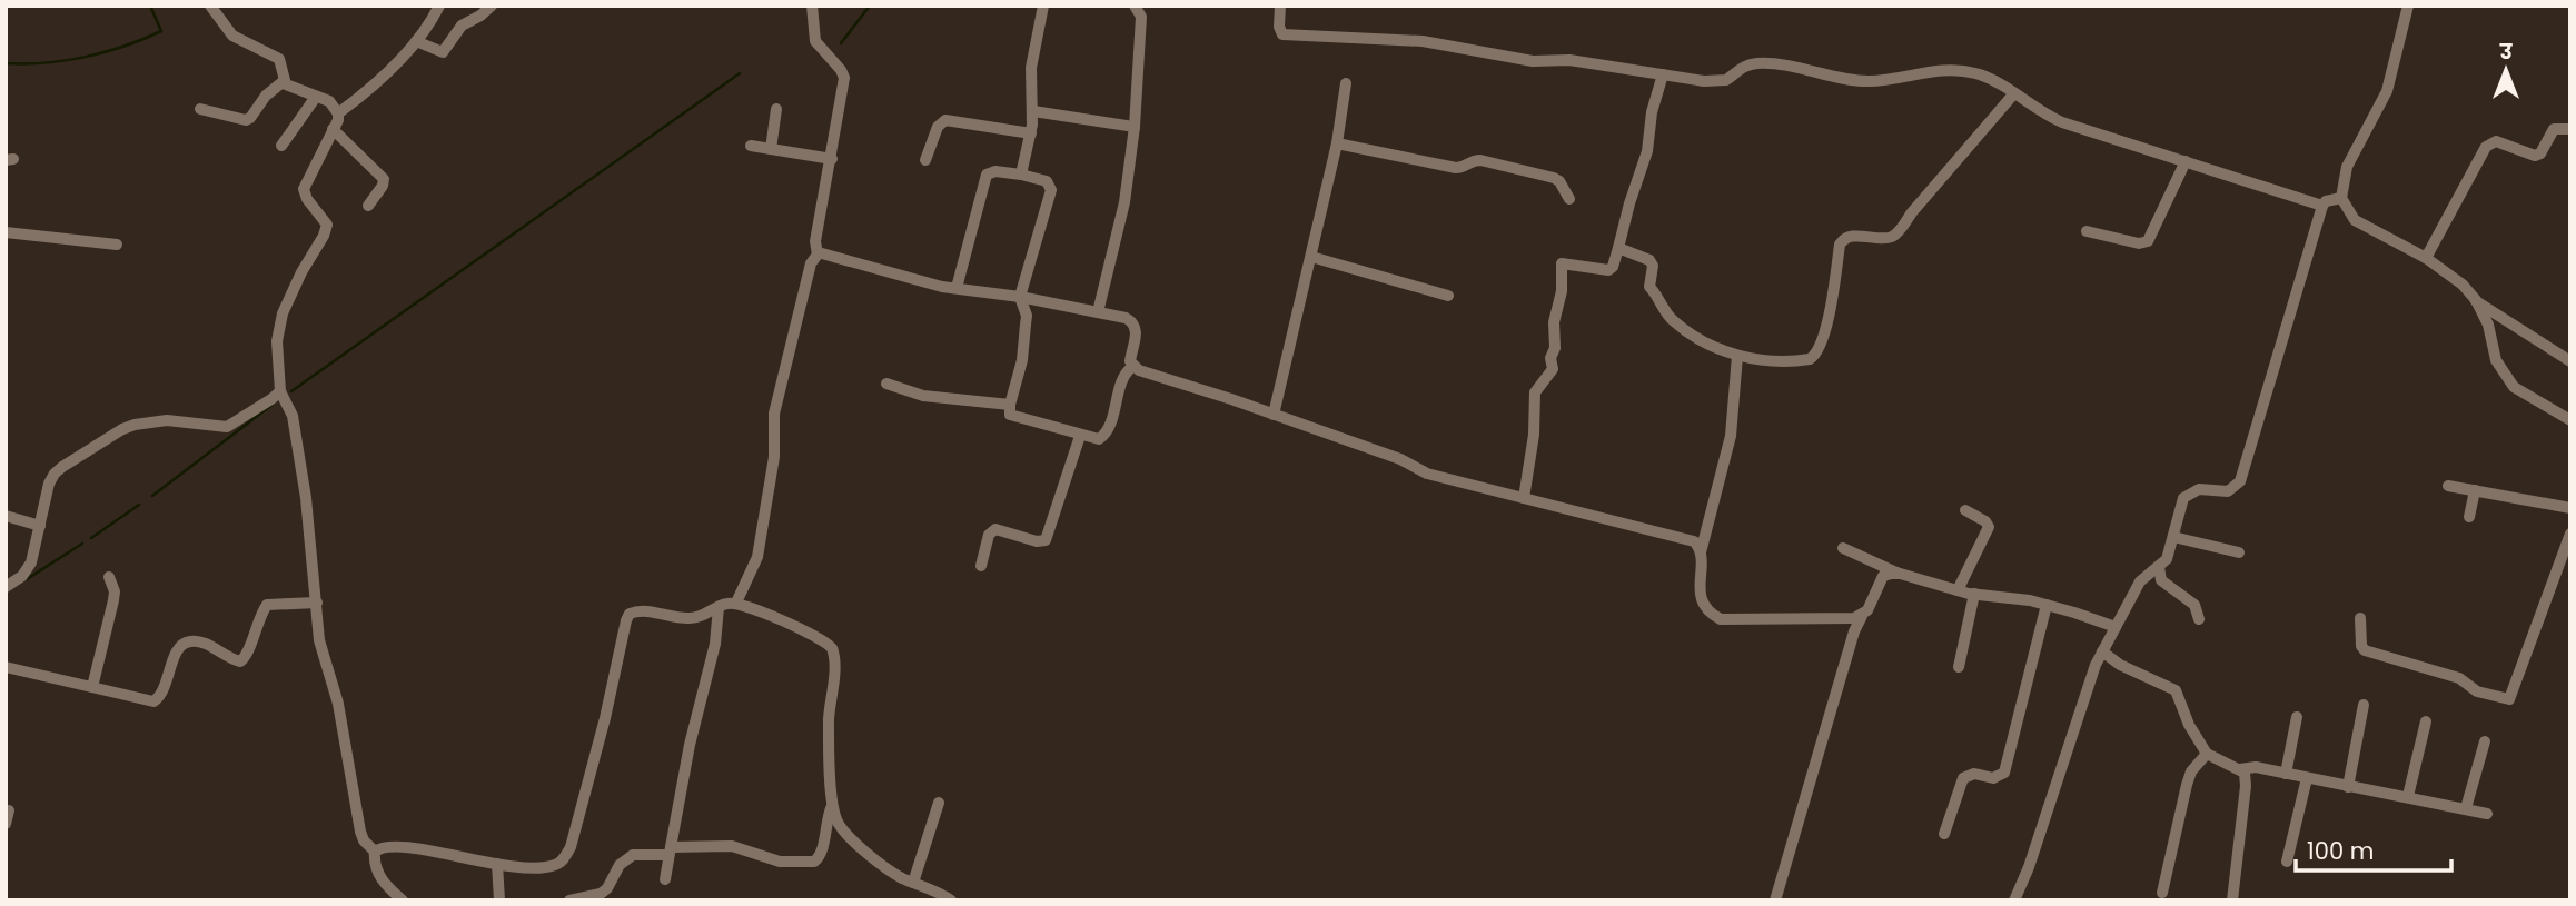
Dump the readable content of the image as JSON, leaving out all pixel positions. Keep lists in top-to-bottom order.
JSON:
{
  "scale_bar": "100 m",
  "north": "top"
}
